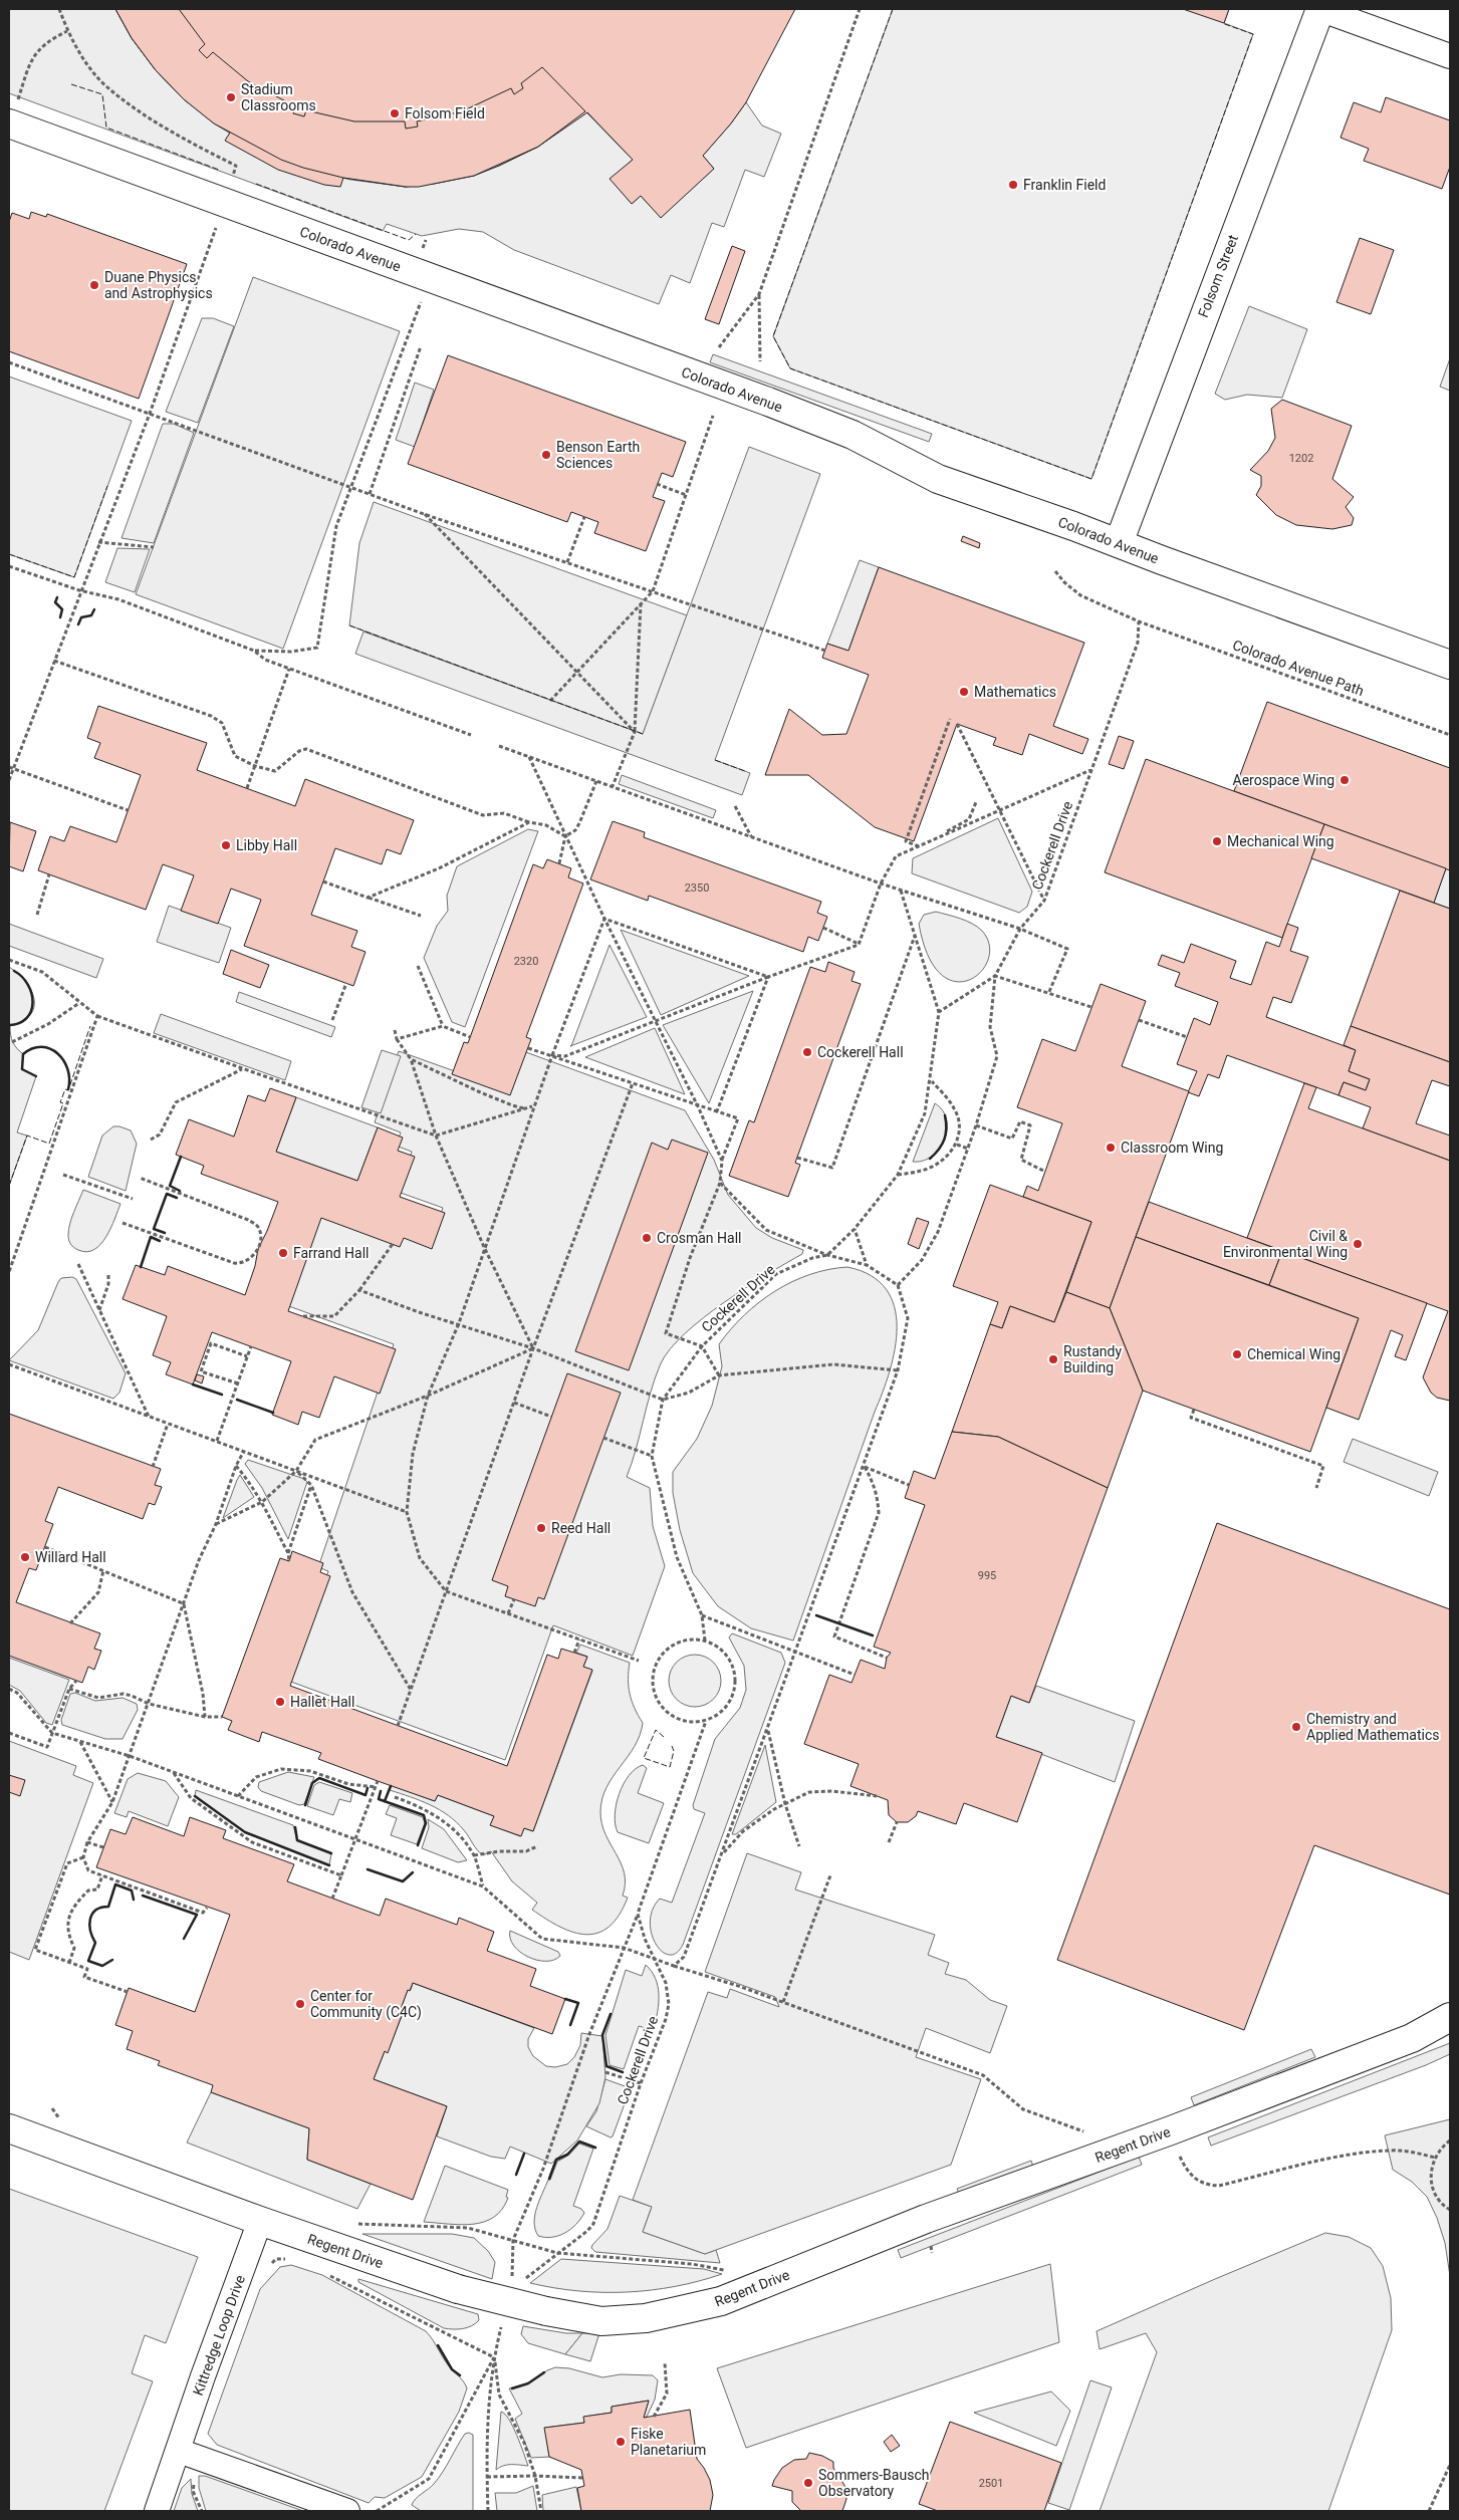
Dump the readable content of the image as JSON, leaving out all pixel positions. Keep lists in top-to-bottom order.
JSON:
{
  "streets": {
    "street": [
      "Colorado Avenue",
      "Folsom Street",
      "Regent Drive",
      "Kittredge Loop Drive"
    ],
    "path": ["Colorado Avenue Path", "Cockerell Drive"]
  },
  "crossings": [
    ["Colorado Avenue", "Folsom Street"],
    ["Colorado Avenue Path", "Cockerell Drive"],
    ["Regent Drive", "Kittredge Loop Drive"]
  ],
  "places": [
    "Stadium Classrooms",
    "Folsom Field",
    "Franklin Field",
    "Duane Physics and Astrophysics",
    "Benson Earth Sciences",
    "Mathematics",
    "Aerospace Wing",
    "Mechanical Wing",
    "Libby Hall",
    "Cockerell Hall",
    "Classroom Wing",
    "Crosman Hall",
    "Civil & Environmental Wing",
    "Farrand Hall",
    "Chemical Wing",
    "Rustandy Building",
    "Reed Hall",
    "Willard Hall",
    "Hallet Hall",
    "Chemistry and Applied Mathematics",
    "Center for Community (C4C)",
    "Fiske Planetarium",
    "Sommers-Bausch Observatory"
  ],
  "house_numbers": [
    "1202",
    "2350",
    "2320",
    "995",
    "2501"
  ]
}
